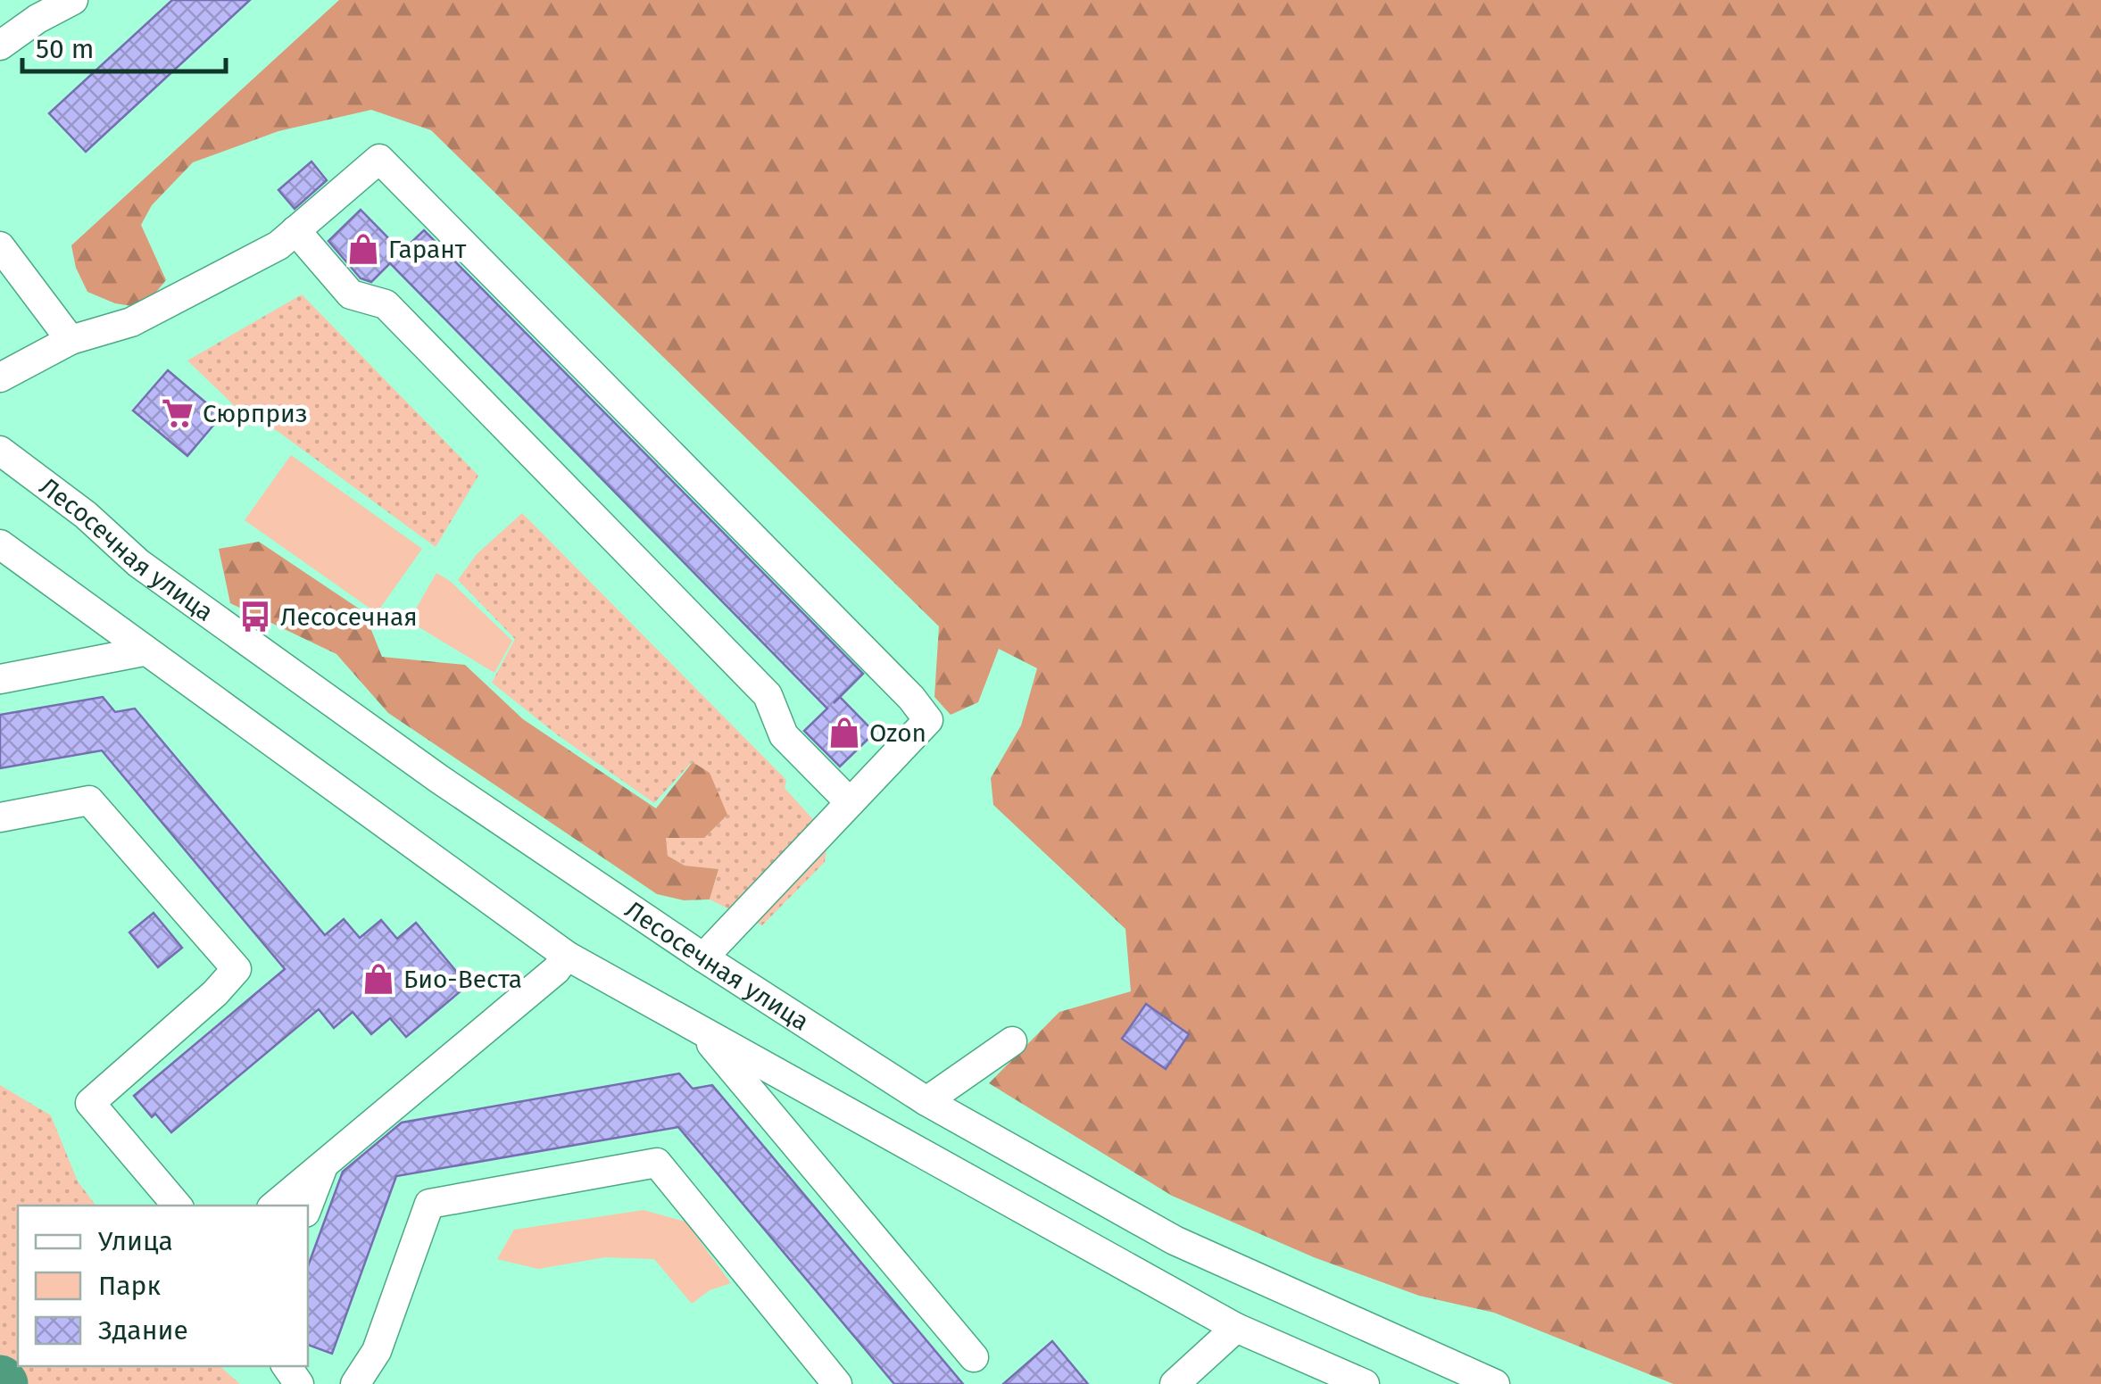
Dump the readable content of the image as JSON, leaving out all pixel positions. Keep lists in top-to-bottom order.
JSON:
{
  "streets": {
    "street": ["Лесосечная улица"]
  },
  "places": {
    "shop": ["Гарант", "Ozon", "Био-Веста"],
    "supermarket": ["Сюрприз"],
    "bus stop": ["Лесосечная"]
  },
  "legend": ["Улица", "Парк", "Здание"],
  "scale_bar": "50 m"
}
